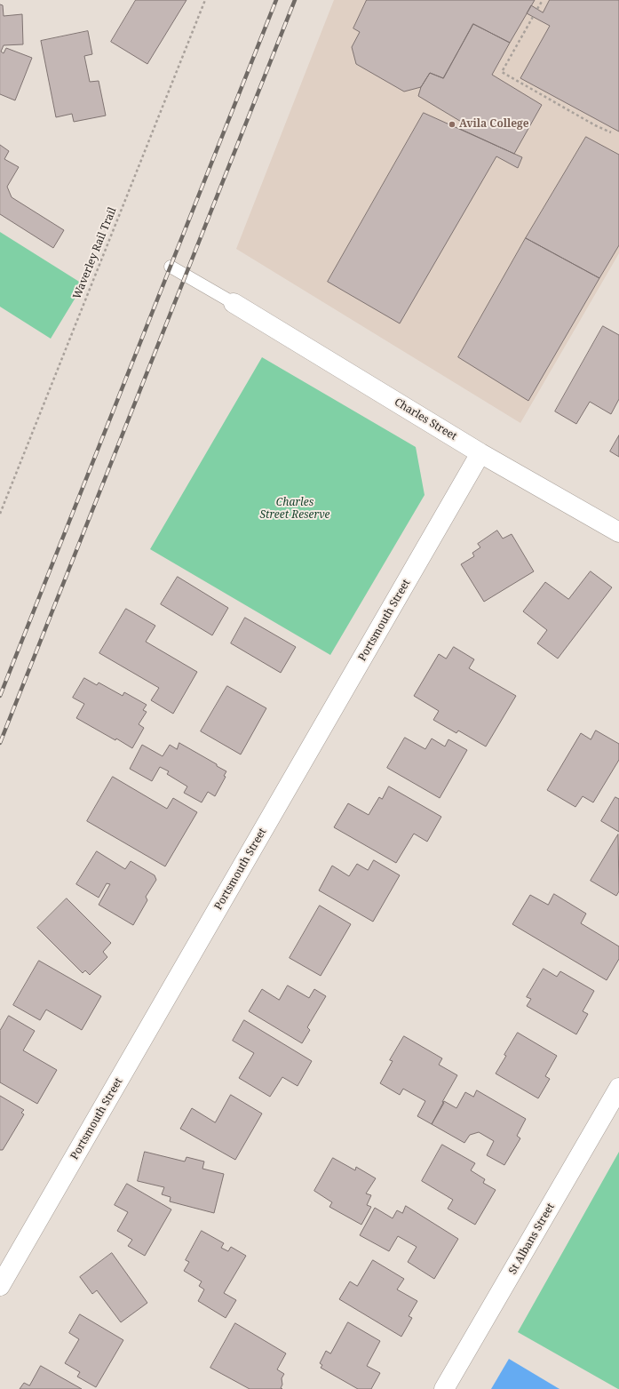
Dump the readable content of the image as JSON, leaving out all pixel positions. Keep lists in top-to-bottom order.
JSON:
{
  "streets": {
    "street": ["Charles Street", "Portsmouth Street", "St Albans Street"],
    "path": ["Waverley Rail Trail"]
  },
  "crossings": [
    ["Charles Street", "Portsmouth Street"]
  ],
  "parks": ["Charles Street Reserve"],
  "places": ["Avila College"]
}
